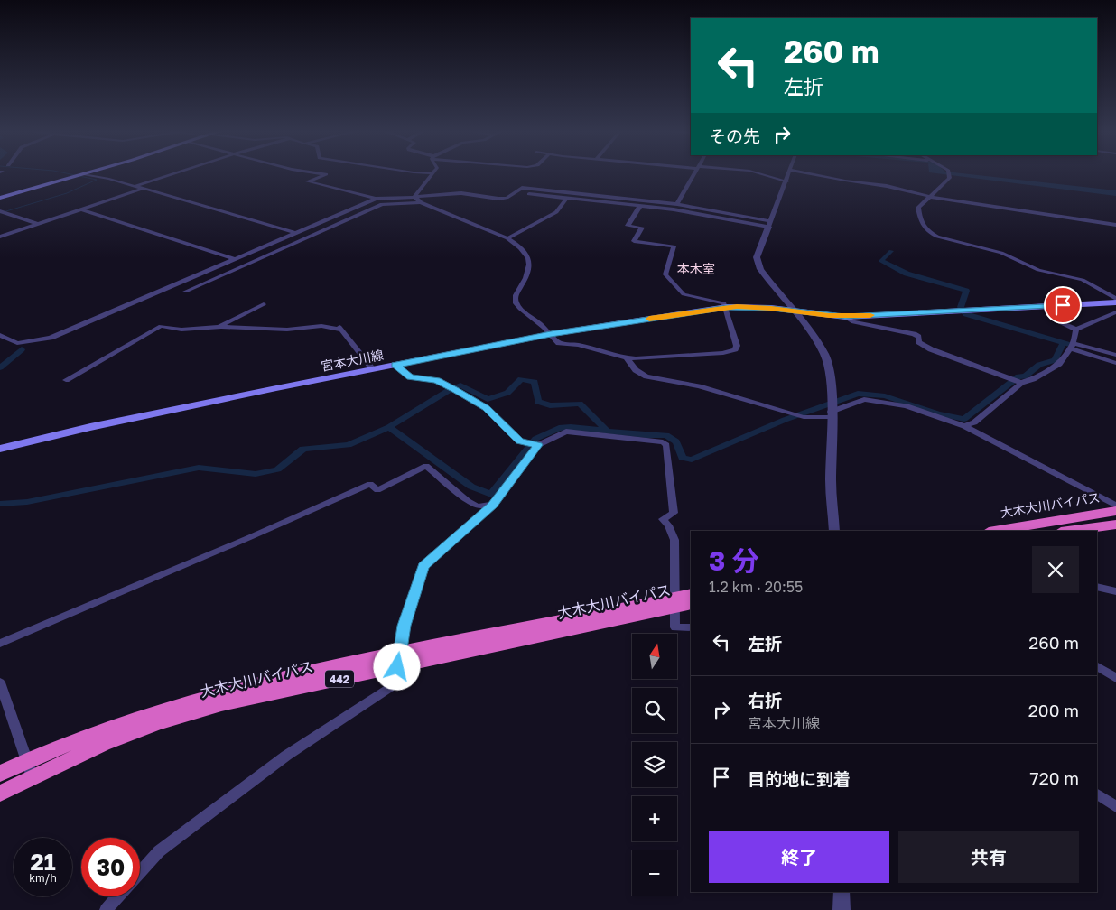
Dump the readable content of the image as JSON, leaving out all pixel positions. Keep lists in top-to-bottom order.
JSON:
{
  "streets": {
    "highway": ["大木大川バイパス", "442"],
    "main road": ["宮本大川線"]
  },
  "districts": ["本木室"],
  "north": "top",
  "page": {
    "turn": ["260 m", "左折"],
    "then": "その先",
    "heading": ["3 分", "1.2 km · 20:55"],
    "list": [
      {
        "name": "左折",
        "value": "260 m"
      },
      {
        "name": "右折",
        "note": "宮本大川線",
        "value": "200 m"
      },
      {
        "name": "目的地に到着",
        "value": "720 m"
      }
    ],
    "map_buttons": ["+", "−"],
    "buttons": ["終了", "共有"],
    "speed": "21 km/h",
    "limit": "30"
  }
}
